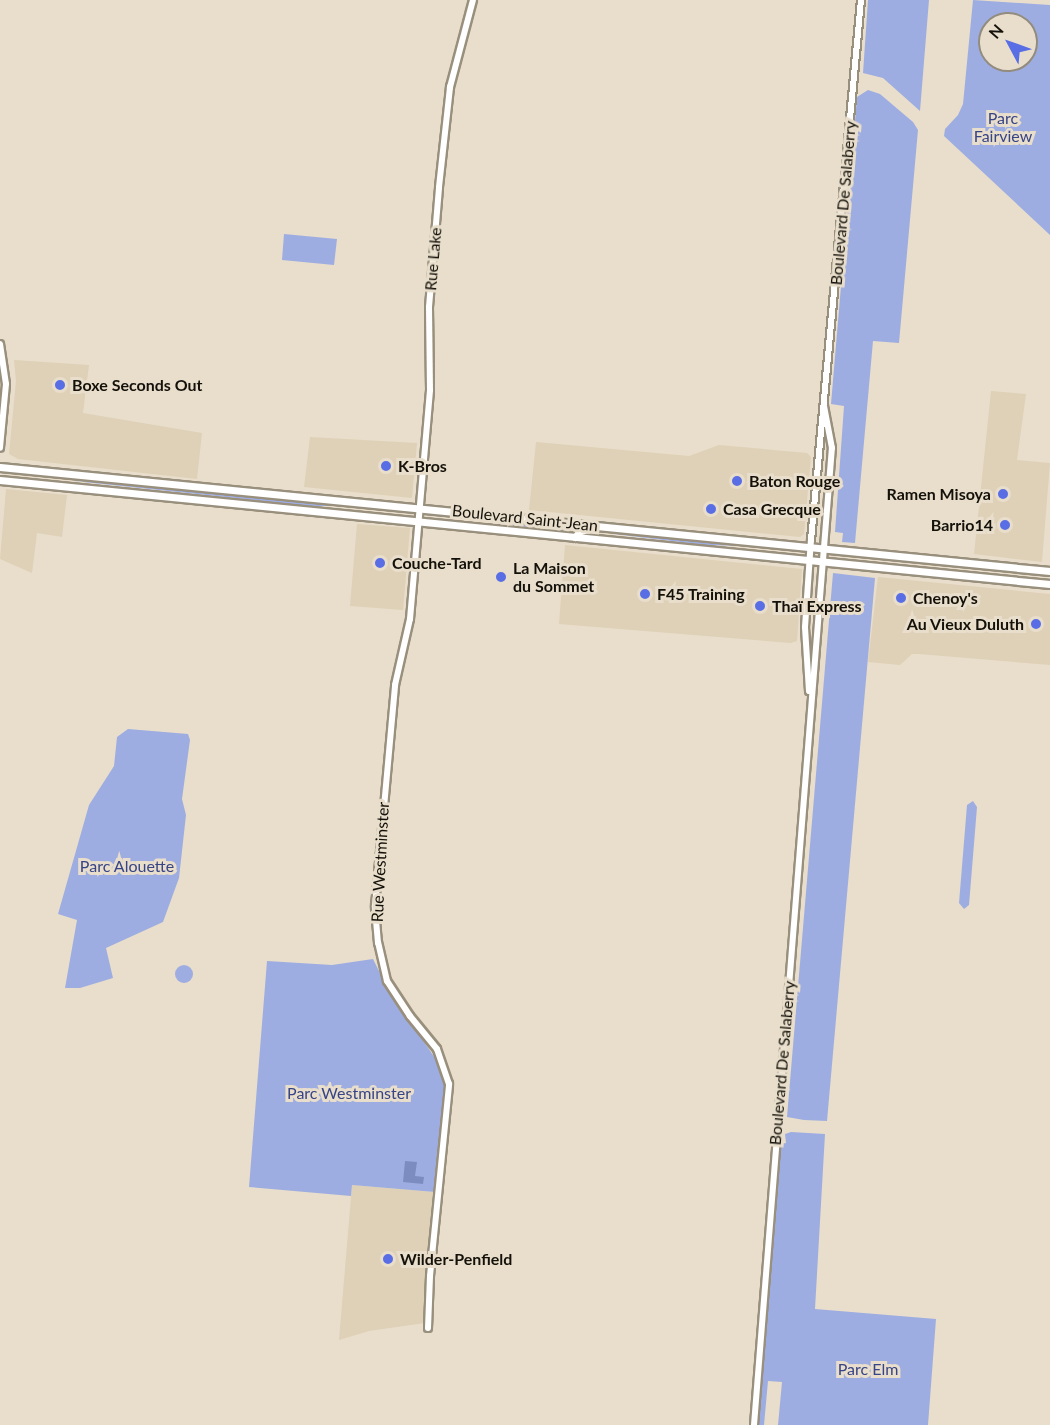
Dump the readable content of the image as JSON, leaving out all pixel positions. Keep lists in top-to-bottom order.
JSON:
{
  "streets": {
    "main road": ["Boulevard Saint-Jean"],
    "street": ["Boulevard De Salaberry", "Rue Lake", "Rue Westminster"]
  },
  "crossings": [
    ["Boulevard De Salaberry", "Boulevard Saint-Jean"],
    ["Rue Lake", "Boulevard Saint-Jean"],
    ["Rue Lake", "Rue Westminster"],
    ["Boulevard Saint-Jean", "Rue Westminster"]
  ],
  "parks": [
    "Parc Fairview",
    "Parc Alouette",
    "Parc Westminster",
    "Parc Elm"
  ],
  "places": [
    "Boxe Seconds Out",
    "K-Bros",
    "Baton Rouge",
    "Ramen Misoya",
    "Casa Grecque",
    "Barrio14",
    "Couche-Tard",
    "La Maison du Sommet",
    "F45 Training",
    "Chenoy's",
    "Thaï Express",
    "Au Vieux Duluth",
    "Wilder-Penfield"
  ],
  "north": "top left"
}
